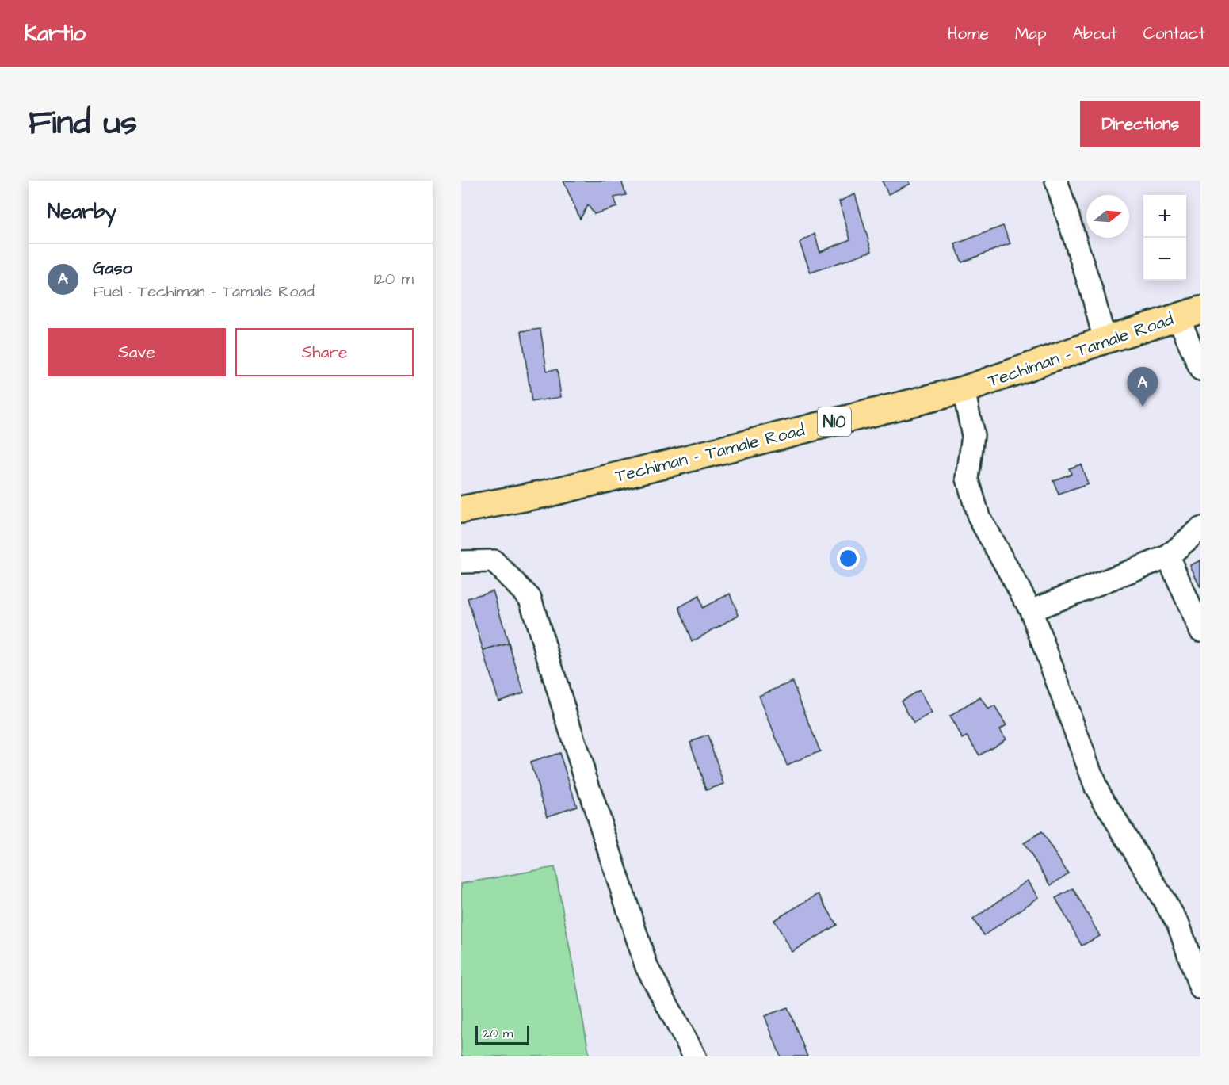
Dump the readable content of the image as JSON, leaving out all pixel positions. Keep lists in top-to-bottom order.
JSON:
{
  "streets": {
    "highway": ["Techiman - Tamale Road", "N10"]
  },
  "scale_bar": "20 m",
  "north": "right",
  "page": {
    "header": "Kartio",
    "nav": [
      "Home",
      "Map",
      "About",
      "Contact"
    ],
    "title": "Find us",
    "buttons": [
      "Directions",
      ["Save", "Share"]
    ],
    "heading": "Nearby",
    "map_buttons": ["+", "−"],
    "list": [
      {
        "mark": "A",
        "name": "Gaso",
        "note": "Fuel · Techiman - Tamale Road",
        "value": "120 m"
      }
    ],
    "pins": "A",
    "scale": "20 m"
  }
}
